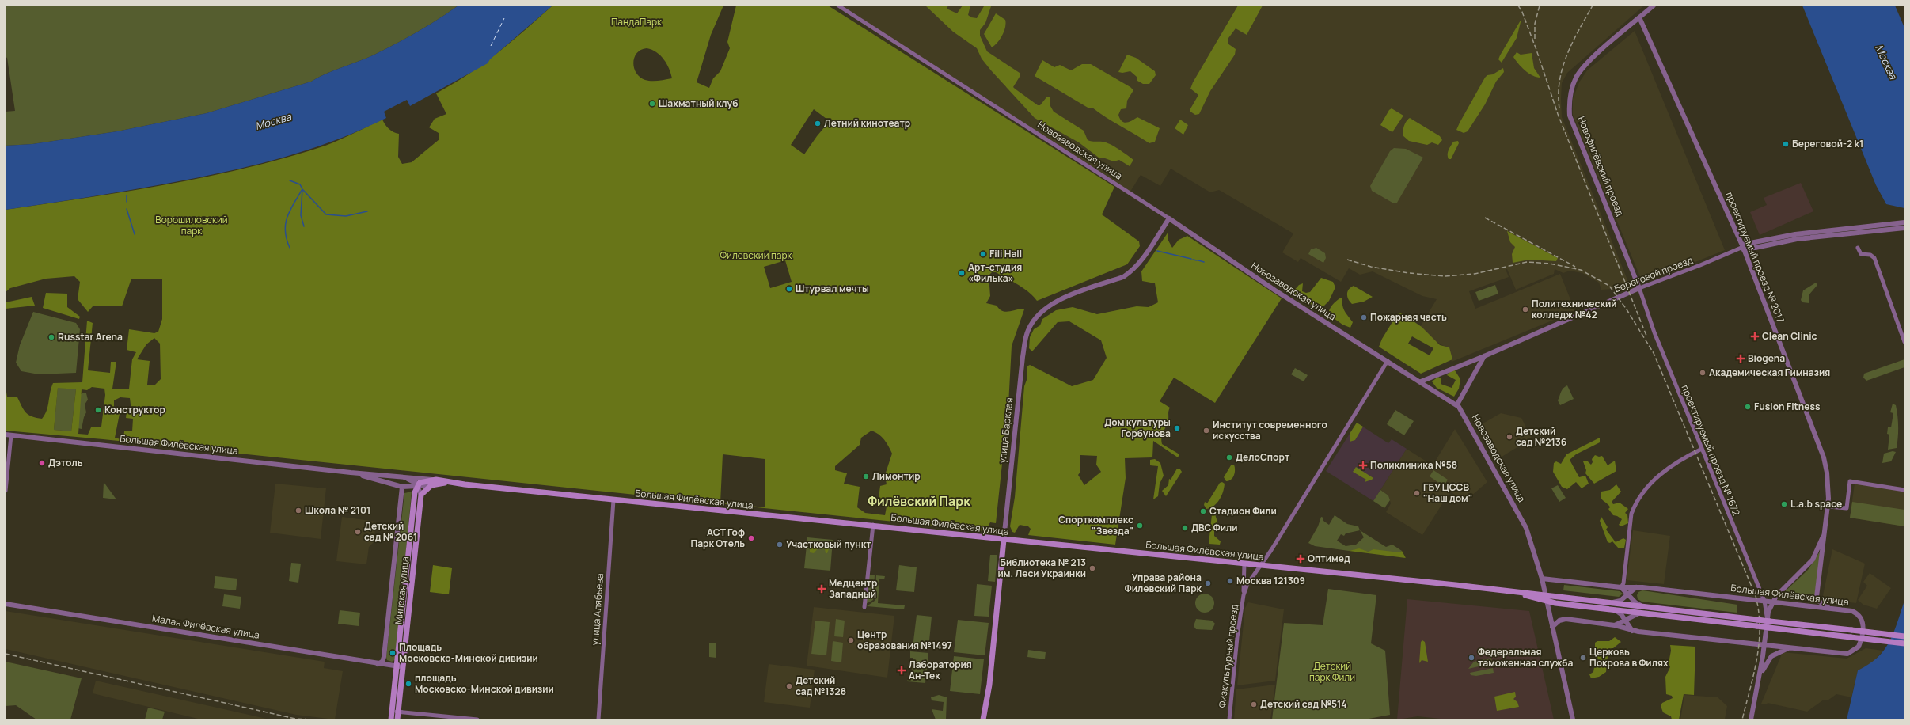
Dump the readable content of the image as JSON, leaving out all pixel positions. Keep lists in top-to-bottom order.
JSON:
{
  "streets": {
    "main road": ["улица Барклая", "Большая Филёвская улица", "Минская улица"],
    "street": [
      "Новозаводская улица",
      "Новофилёвский проезд",
      "проектируемый проезд № 2017",
      "Береговой проезд",
      "проектируемый проезд № 1672",
      "улица Алябьева",
      "Малая Филёвская улица",
      "Физкультурный проезд"
    ]
  },
  "crossings": [
    ["Новозаводская улица", "Береговой проезд"],
    ["Новозаводская улица", "улица Барклая"],
    ["Новозаводская улица", "Большая Филёвская улица"],
    ["Новозаводская улица", "Физкультурный проезд"],
    ["Новофилёвский проезд", "проектируемый проезд № 2017"],
    ["Новофилёвский проезд", "Береговой проезд"],
    ["Новофилёвский проезд", "проектируемый проезд № 1672"],
    ["проектируемый проезд № 2017", "Береговой проезд"],
    ["проектируемый проезд № 2017", "Большая Филёвская улица"],
    ["Береговой проезд", "проектируемый проезд № 1672"],
    ["улица Барклая", "Большая Филёвская улица"],
    ["Большая Филёвская улица", "проектируемый проезд № 1672"],
    ["Большая Филёвская улица", "Минская улица"],
    ["Большая Филёвская улица", "улица Алябьева"],
    ["Большая Филёвская улица", "Физкультурный проезд"],
    ["Минская улица", "Малая Филёвская улица"]
  ],
  "districts": ["Филёвский Парк"],
  "water": ["Москва"],
  "parks": [
    "ПандаПарк",
    "Ворошиловский парк",
    "Филевский парк",
    "Детский парк Фили"
  ],
  "places": {
    "other": [
      "Шахматный клуб",
      "Летний кинотеатр",
      "Береговой-2 k1",
      "Fili Hall",
      "Арт-студия «Филька»",
      "Штурвал мечты",
      "Политехнический колледж №42",
      "Пожарная часть",
      "Russtar Arena",
      "Академическая Гимназия",
      "Fusion Fitness",
      "Конструктор",
      "Дом культуры Горбунова",
      "Институт современного искусства",
      "Детский сад №2136",
      "ДелоСпорт",
      "Дэтоль",
      "Лимонтир",
      "ГБУ ЦССВ \"Наш дом\"",
      "L.a.b space",
      "Школа № 2101",
      "Стадион Фили",
      "Спорткомплекс \"Звезда\"",
      "ДВС Фили",
      "Детский сад № 2061",
      "АСТ Гоф Парк Отель",
      "Участковый пункт",
      "Библиотека № 213 им. Леси Украинки",
      "Москва 121309",
      "Управа района Филевский Парк",
      "Центр образования №1497",
      "Площадь Московско-Минской дивизии",
      "Федеральная таможенная служба",
      "Церковь Покрова в Филях",
      "площадь Московско-Минской дивизии",
      "Детский сад №1328",
      "Детский сад №514"
    ],
    "health": [
      "Clean Clinic",
      "Biogena",
      "Поликлиника №58",
      "Оптимед",
      "Медцентр Западный",
      "Лаборатория Ан-Тек"
    ]
  }
}
